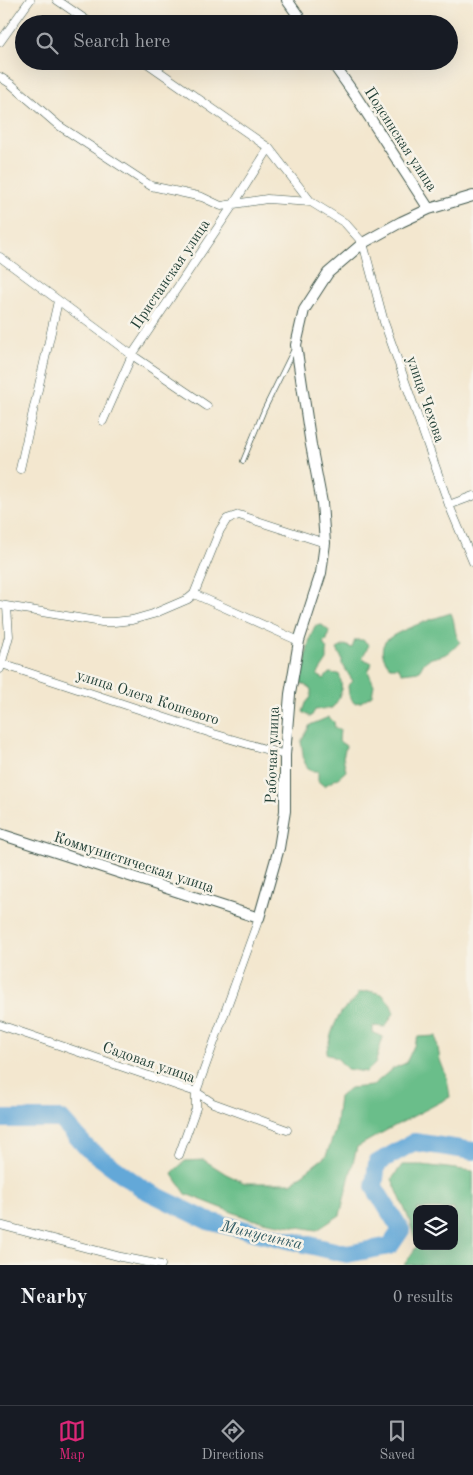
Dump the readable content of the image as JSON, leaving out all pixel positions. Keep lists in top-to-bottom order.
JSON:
{
  "streets": {
    "street": [
      "Подсинская улица",
      "Пристанская улица",
      "улица Чехова",
      "улица Олега Кошевого",
      "Рабочая улица",
      "Коммунистическая улица",
      "Садовая улица"
    ]
  },
  "crossings": [
    ["улица Олега Кошевого", "Рабочая улица"],
    ["Рабочая улица", "Коммунистическая улица"],
    ["Рабочая улица", "Садовая улица"]
  ],
  "water": ["Минусинка"],
  "page": {
    "search": "Search here",
    "heading": ["Nearby", "0 results"],
    "nav": ["Map", "Directions", "Saved"]
  }
}
